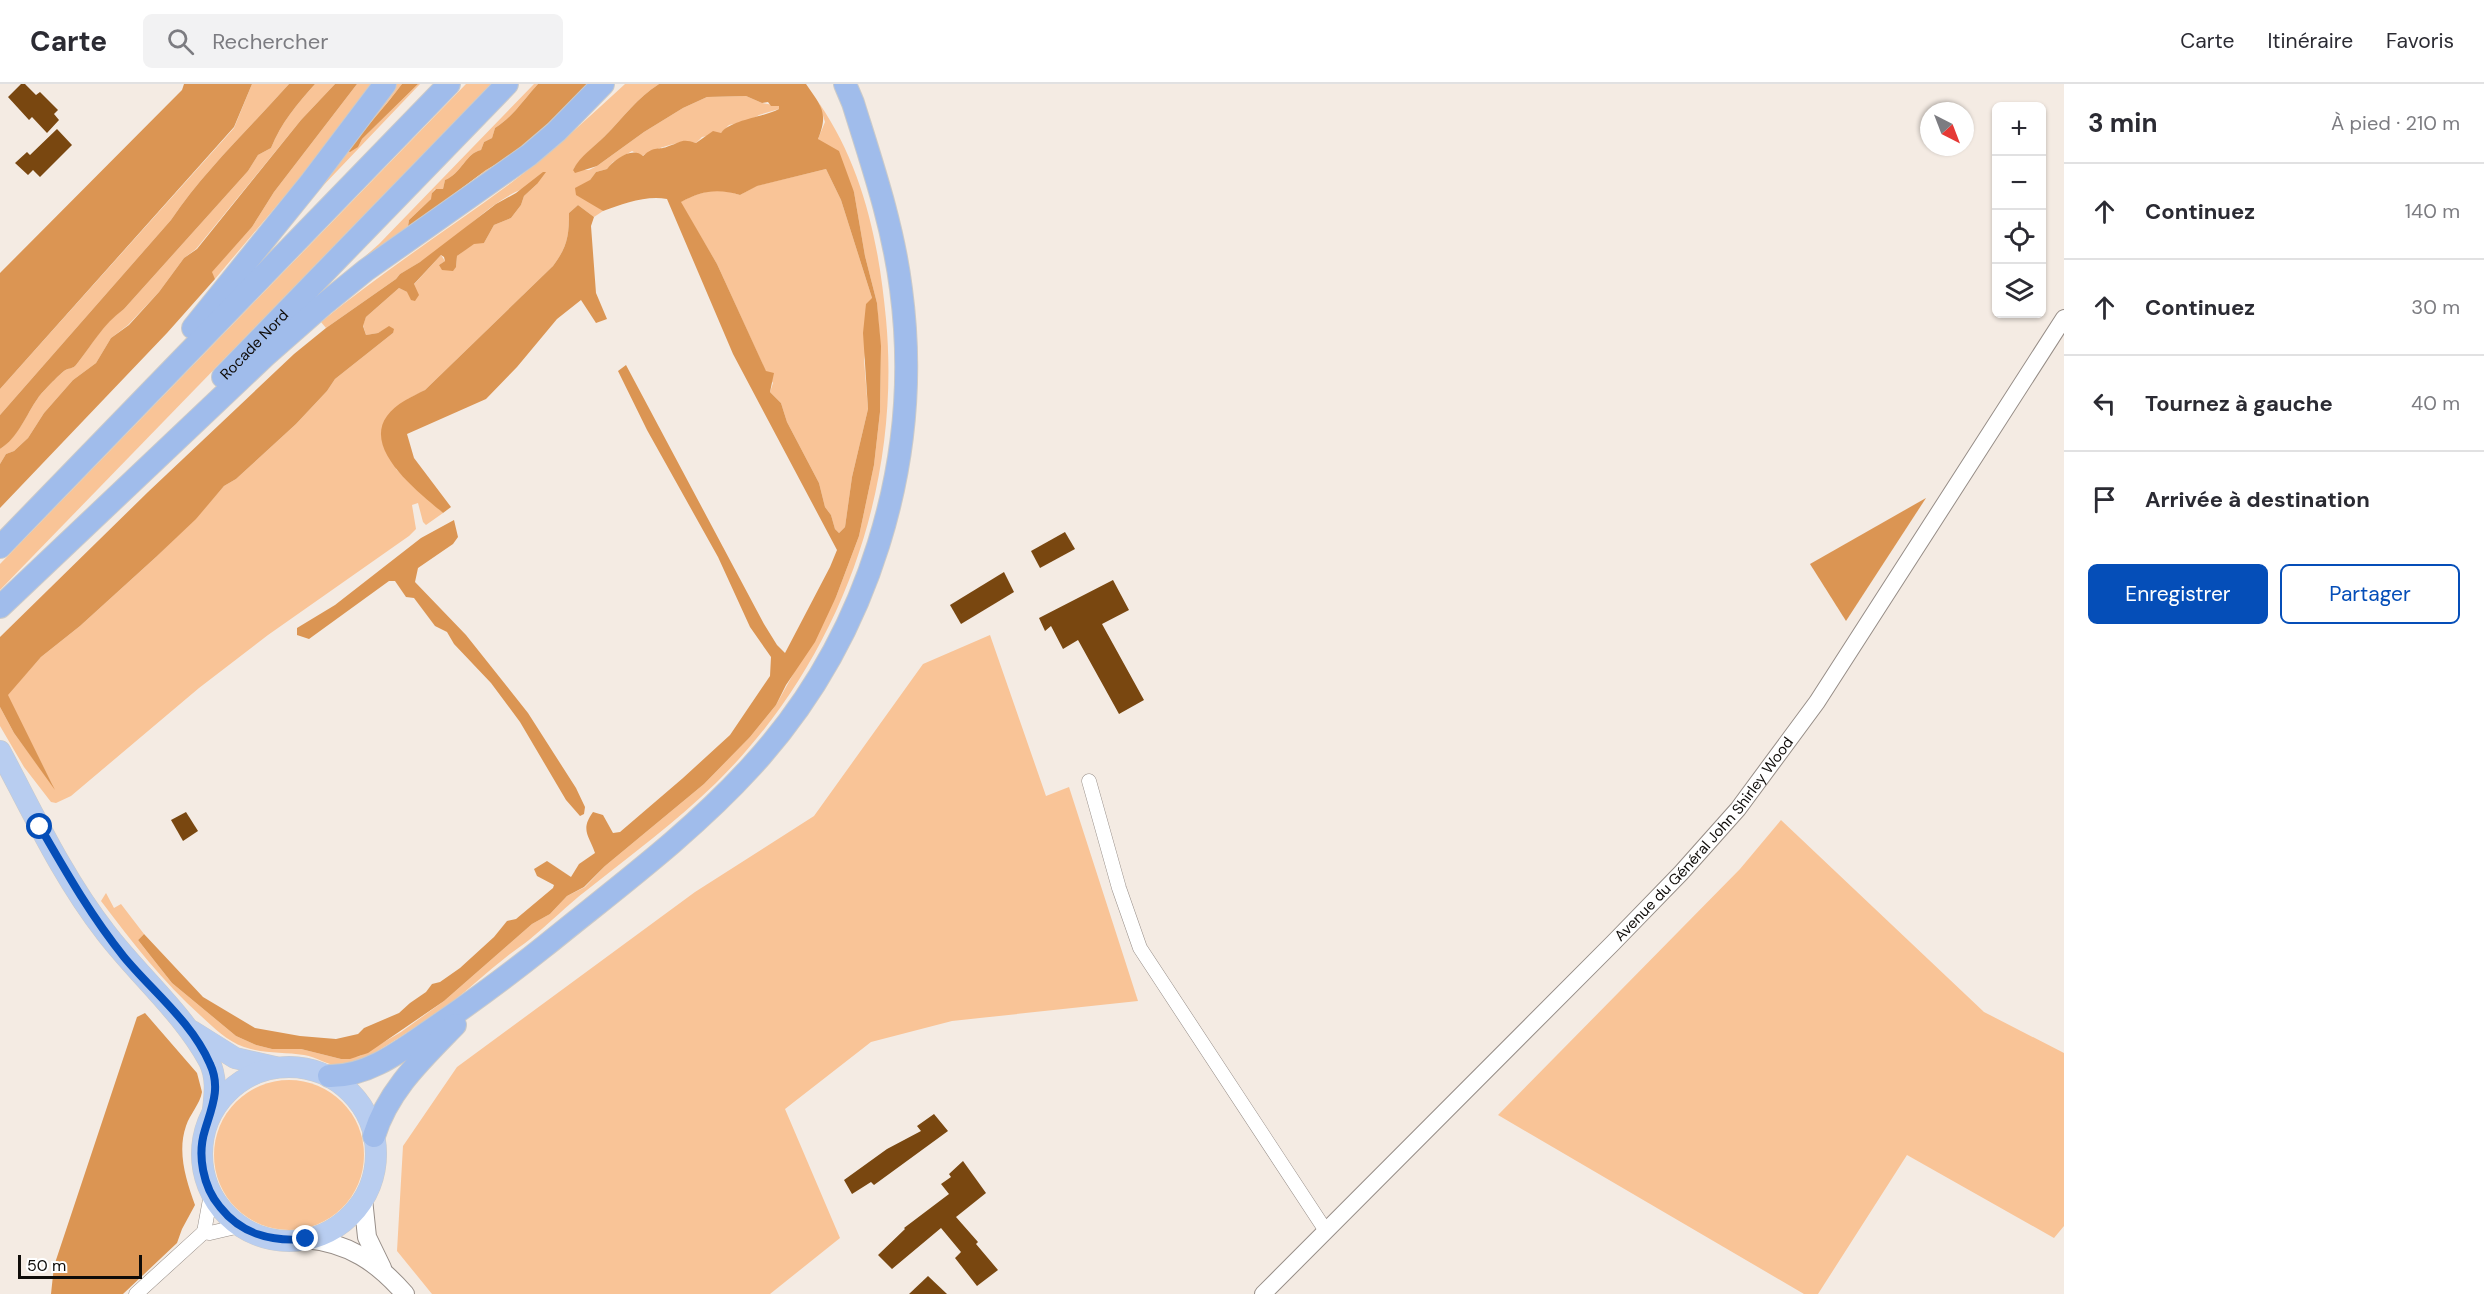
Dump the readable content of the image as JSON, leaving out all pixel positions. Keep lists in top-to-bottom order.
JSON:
{
  "streets": {
    "highway": ["Rocade Nord"],
    "street": ["Avenue du Général John Shirley Wood"]
  },
  "scale_bar": "50 m",
  "north": "bottom right",
  "page": {
    "header": "Carte",
    "search": "Rechercher",
    "nav": ["Carte", "Itinéraire", "Favoris"],
    "heading": ["3 min", "À pied · 210 m"],
    "map_buttons": ["+", "−"],
    "list": [
      ["Continuez", "140 m"],
      ["Continuez", "30 m"],
      ["Tournez à gauche", "40 m"],
      "Arrivée à destination"
    ],
    "buttons": ["Enregistrer", "Partager"],
    "scale": "50 m"
  }
}
